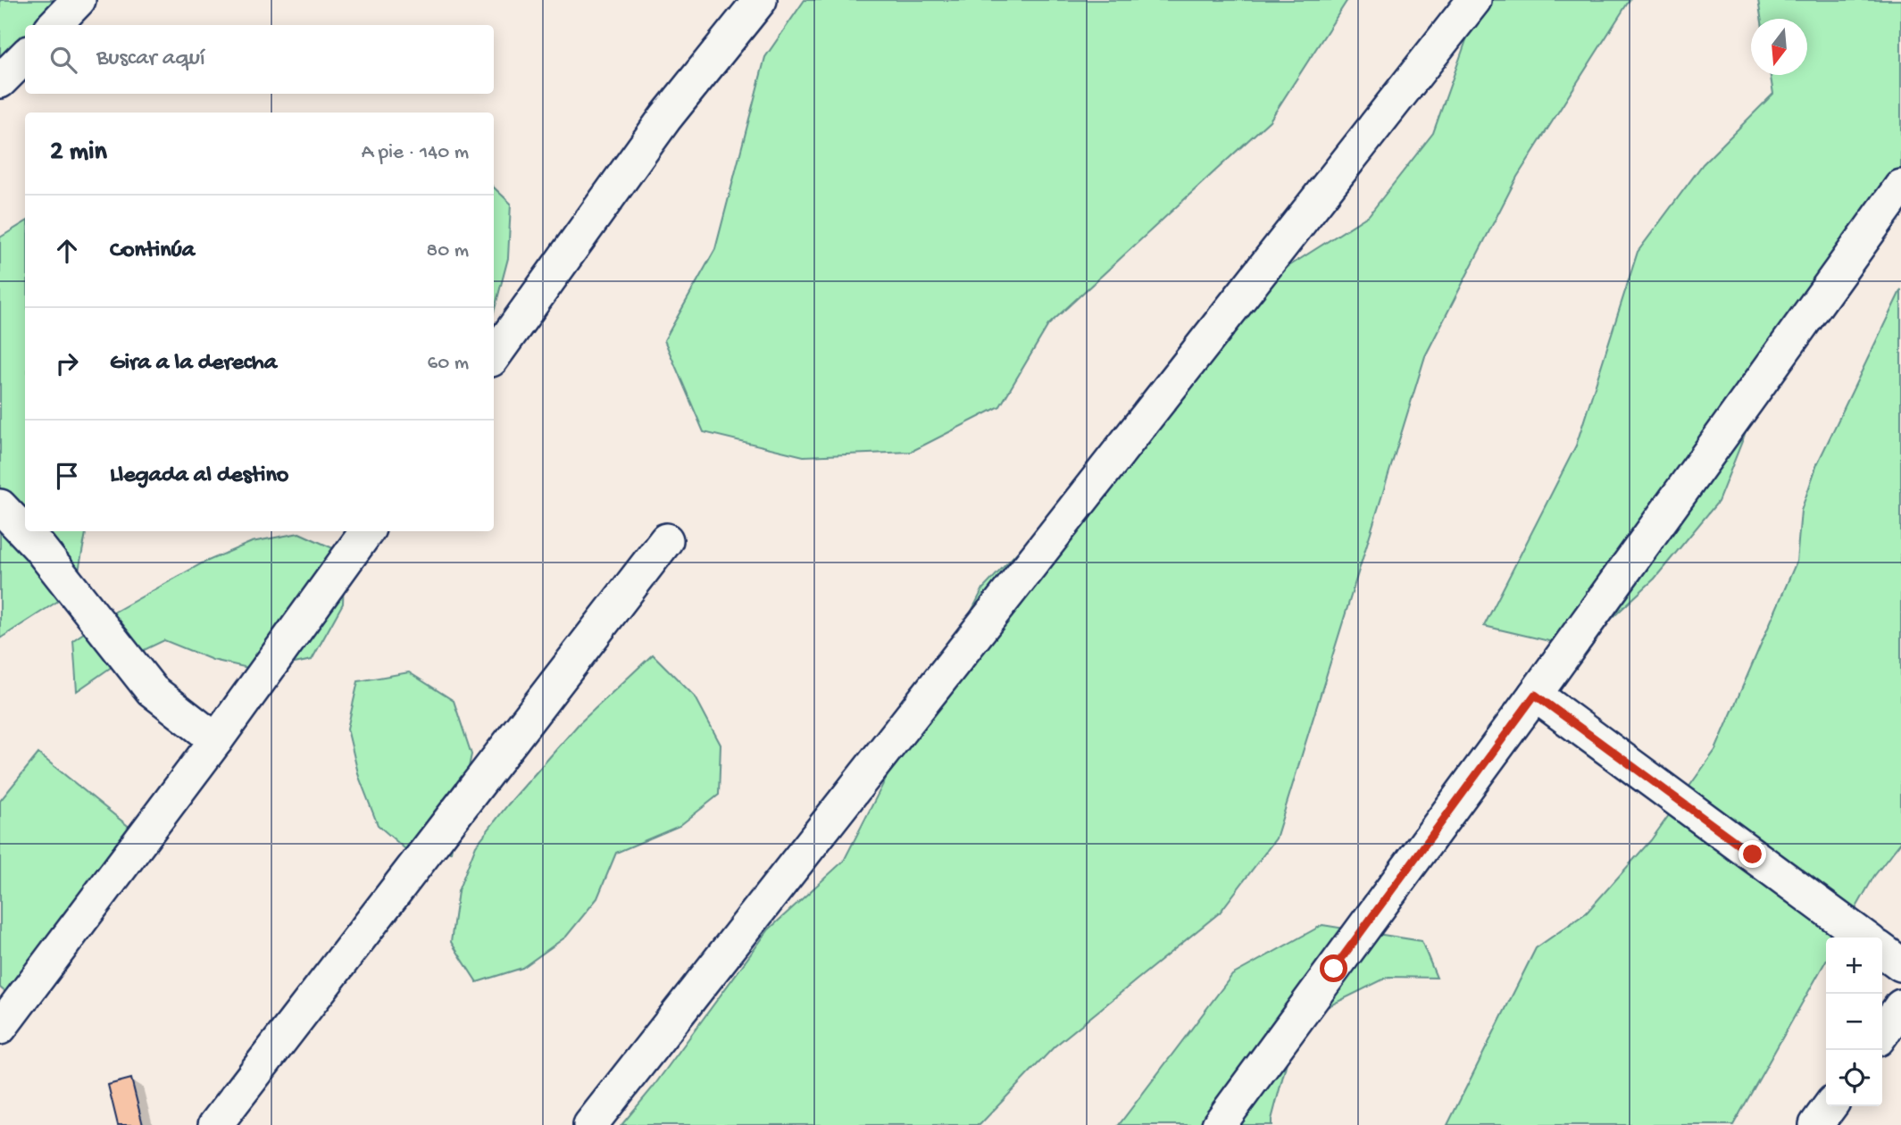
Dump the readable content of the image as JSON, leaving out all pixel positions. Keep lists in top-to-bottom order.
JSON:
{
  "north": "bottom",
  "page": {
    "search": "Buscar aquí",
    "heading": ["2 min", "A pie · 140 m"],
    "list": [
      ["Continúa", "80 m"],
      ["Gira a la derecha", "60 m"],
      "Llegada al destino"
    ],
    "map_buttons": ["+", "−"]
  }
}
